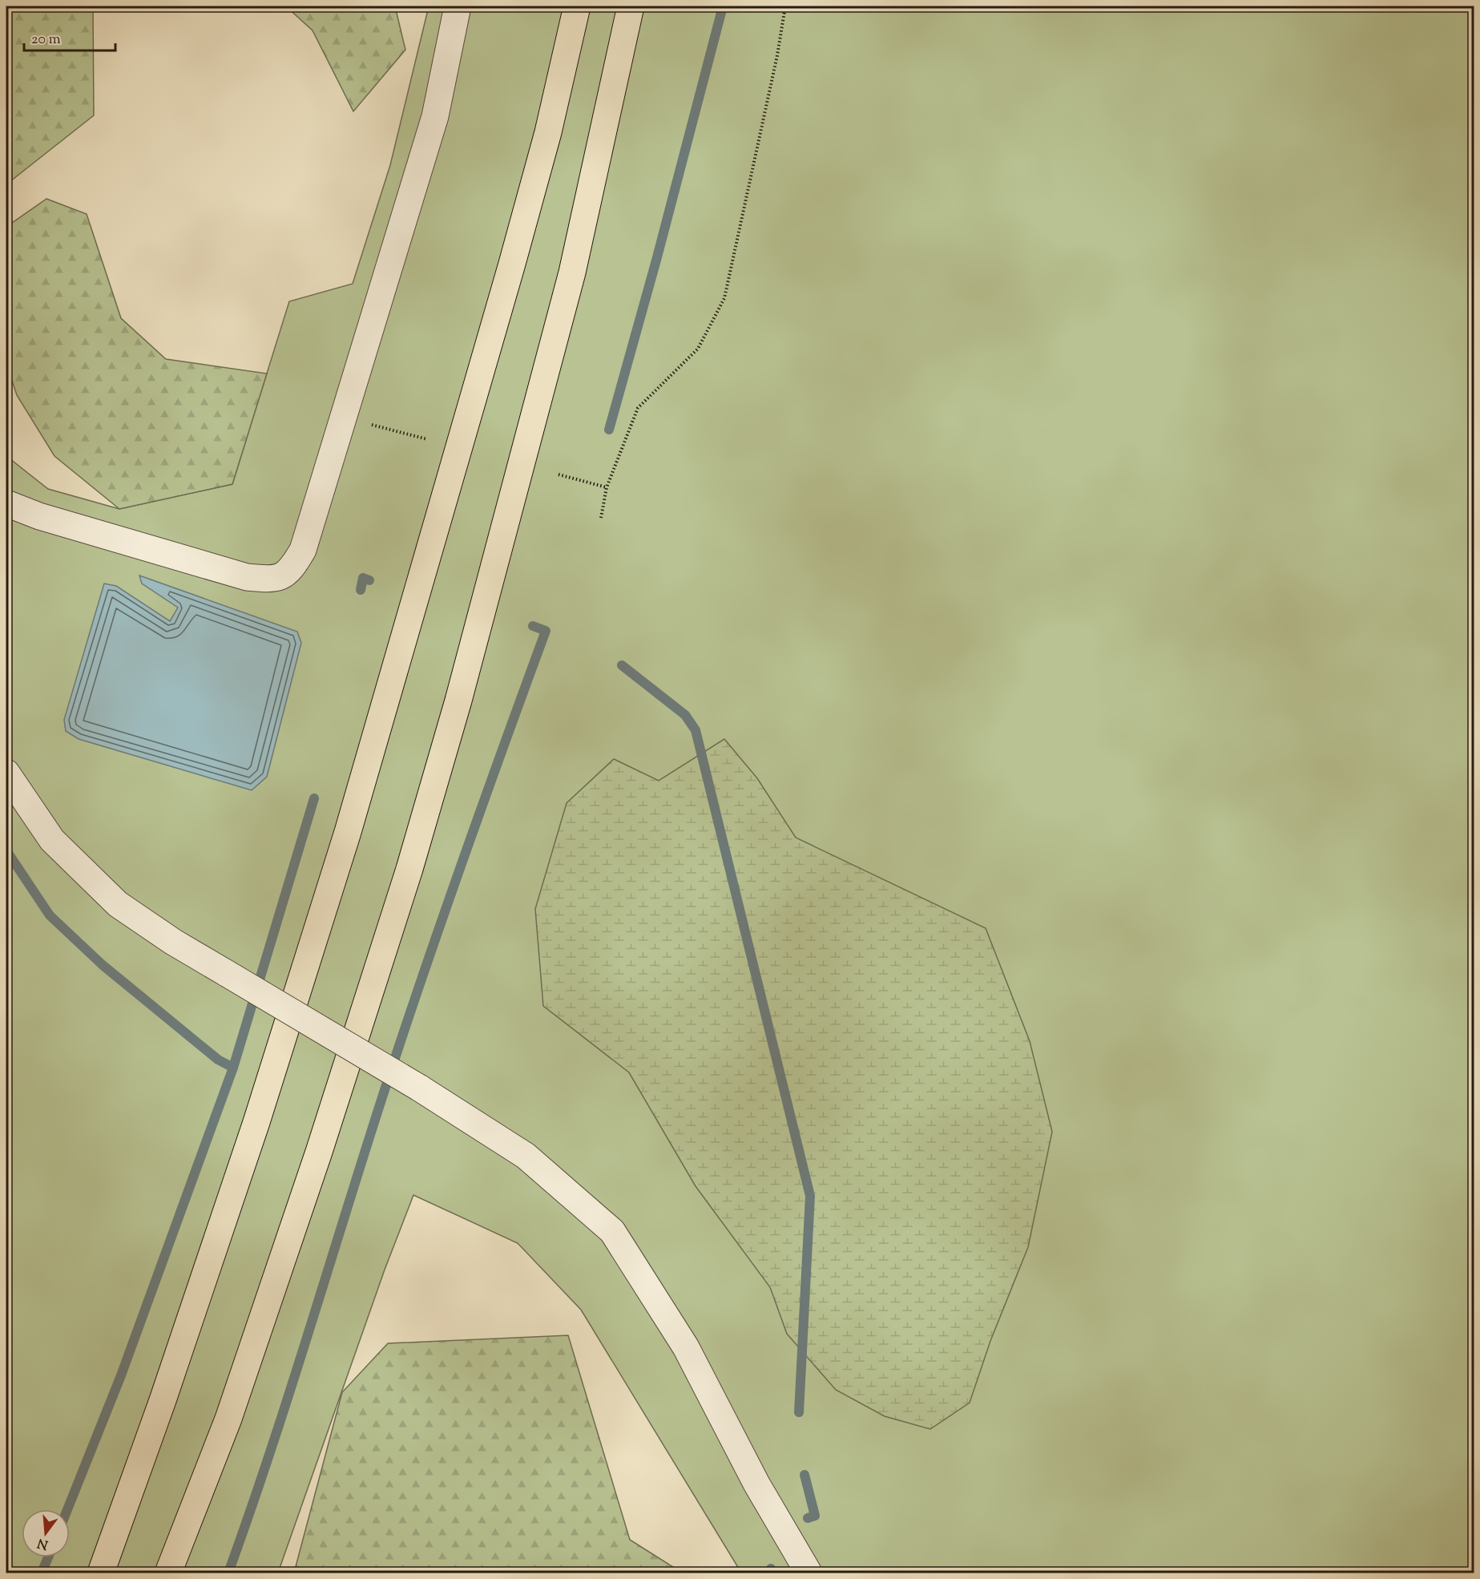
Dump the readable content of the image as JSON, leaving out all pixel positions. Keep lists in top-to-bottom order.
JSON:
{
  "scale_bar": "20 m",
  "north": "bottom"
}
